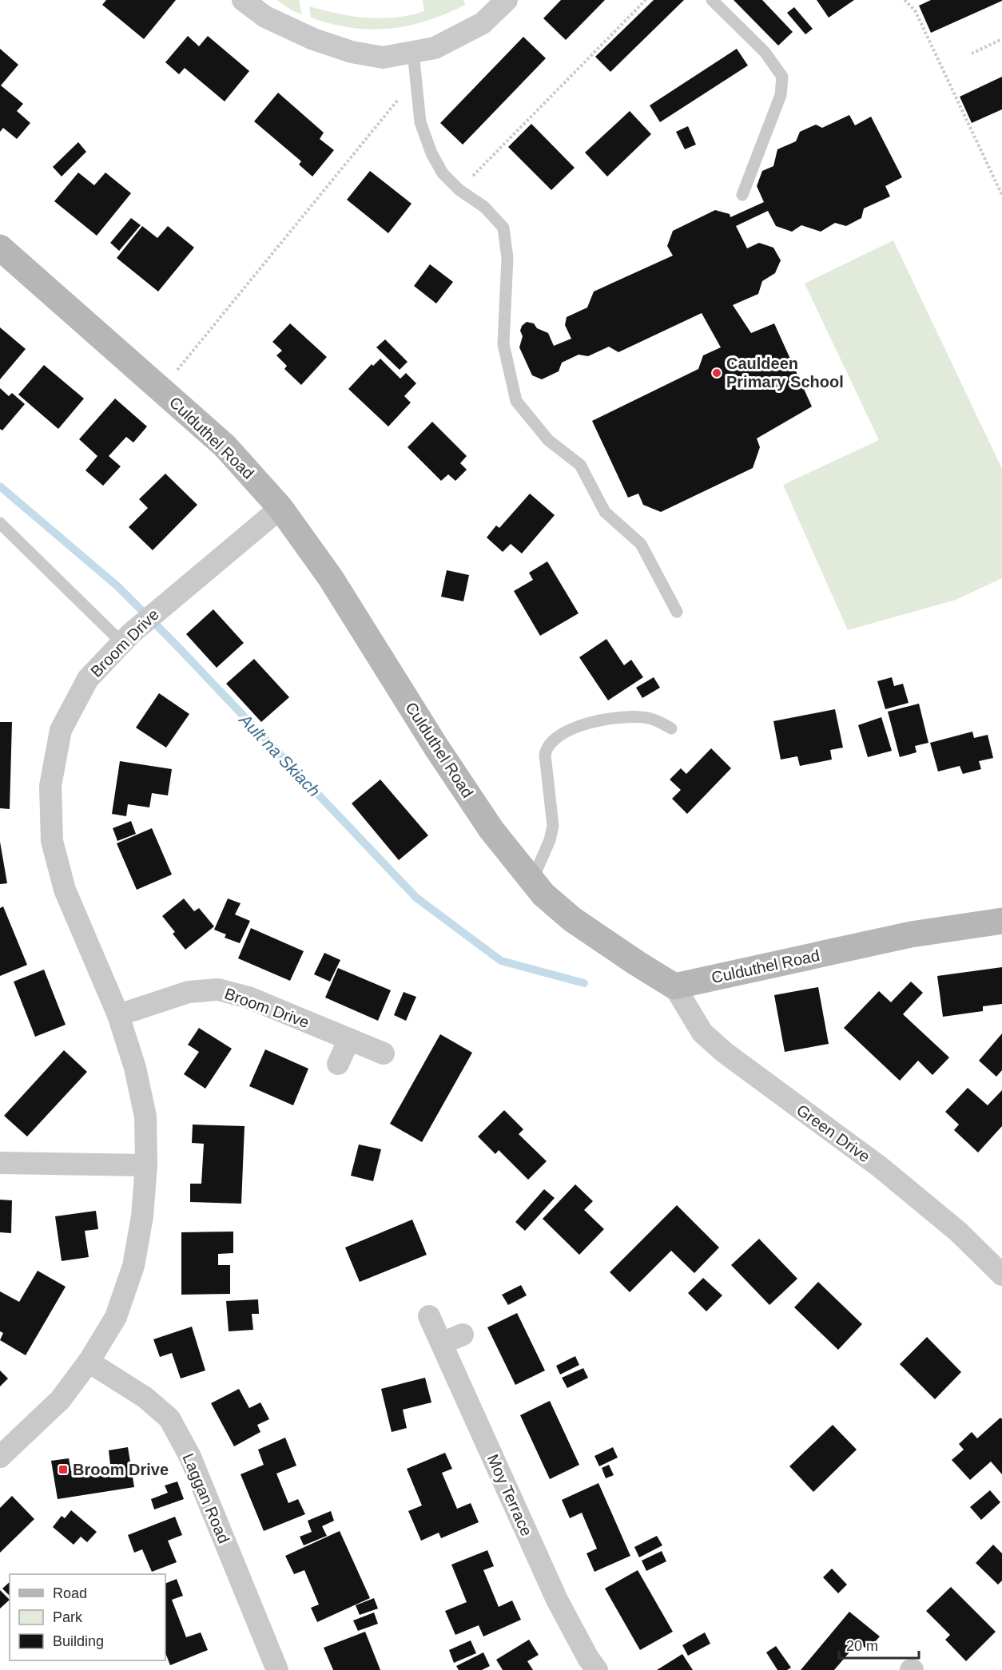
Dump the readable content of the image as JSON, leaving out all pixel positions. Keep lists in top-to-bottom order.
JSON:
{
  "streets": {
    "main road": ["Culduthel Road"],
    "street": [
      "Broom Drive",
      "Green Drive",
      "Moy Terrace",
      "Laggan Road"
    ]
  },
  "crossings": [
    ["Culduthel Road", "Broom Drive"],
    ["Culduthel Road", "Green Drive"],
    ["Broom Drive", "Laggan Road"]
  ],
  "water": ["Ault na Skiach"],
  "places": {
    "other": ["Cauldeen Primary School"],
    "transit": ["Broom Drive"]
  },
  "legend": ["Road", "Park", "Building"],
  "scale_bar": "20 m"
}
